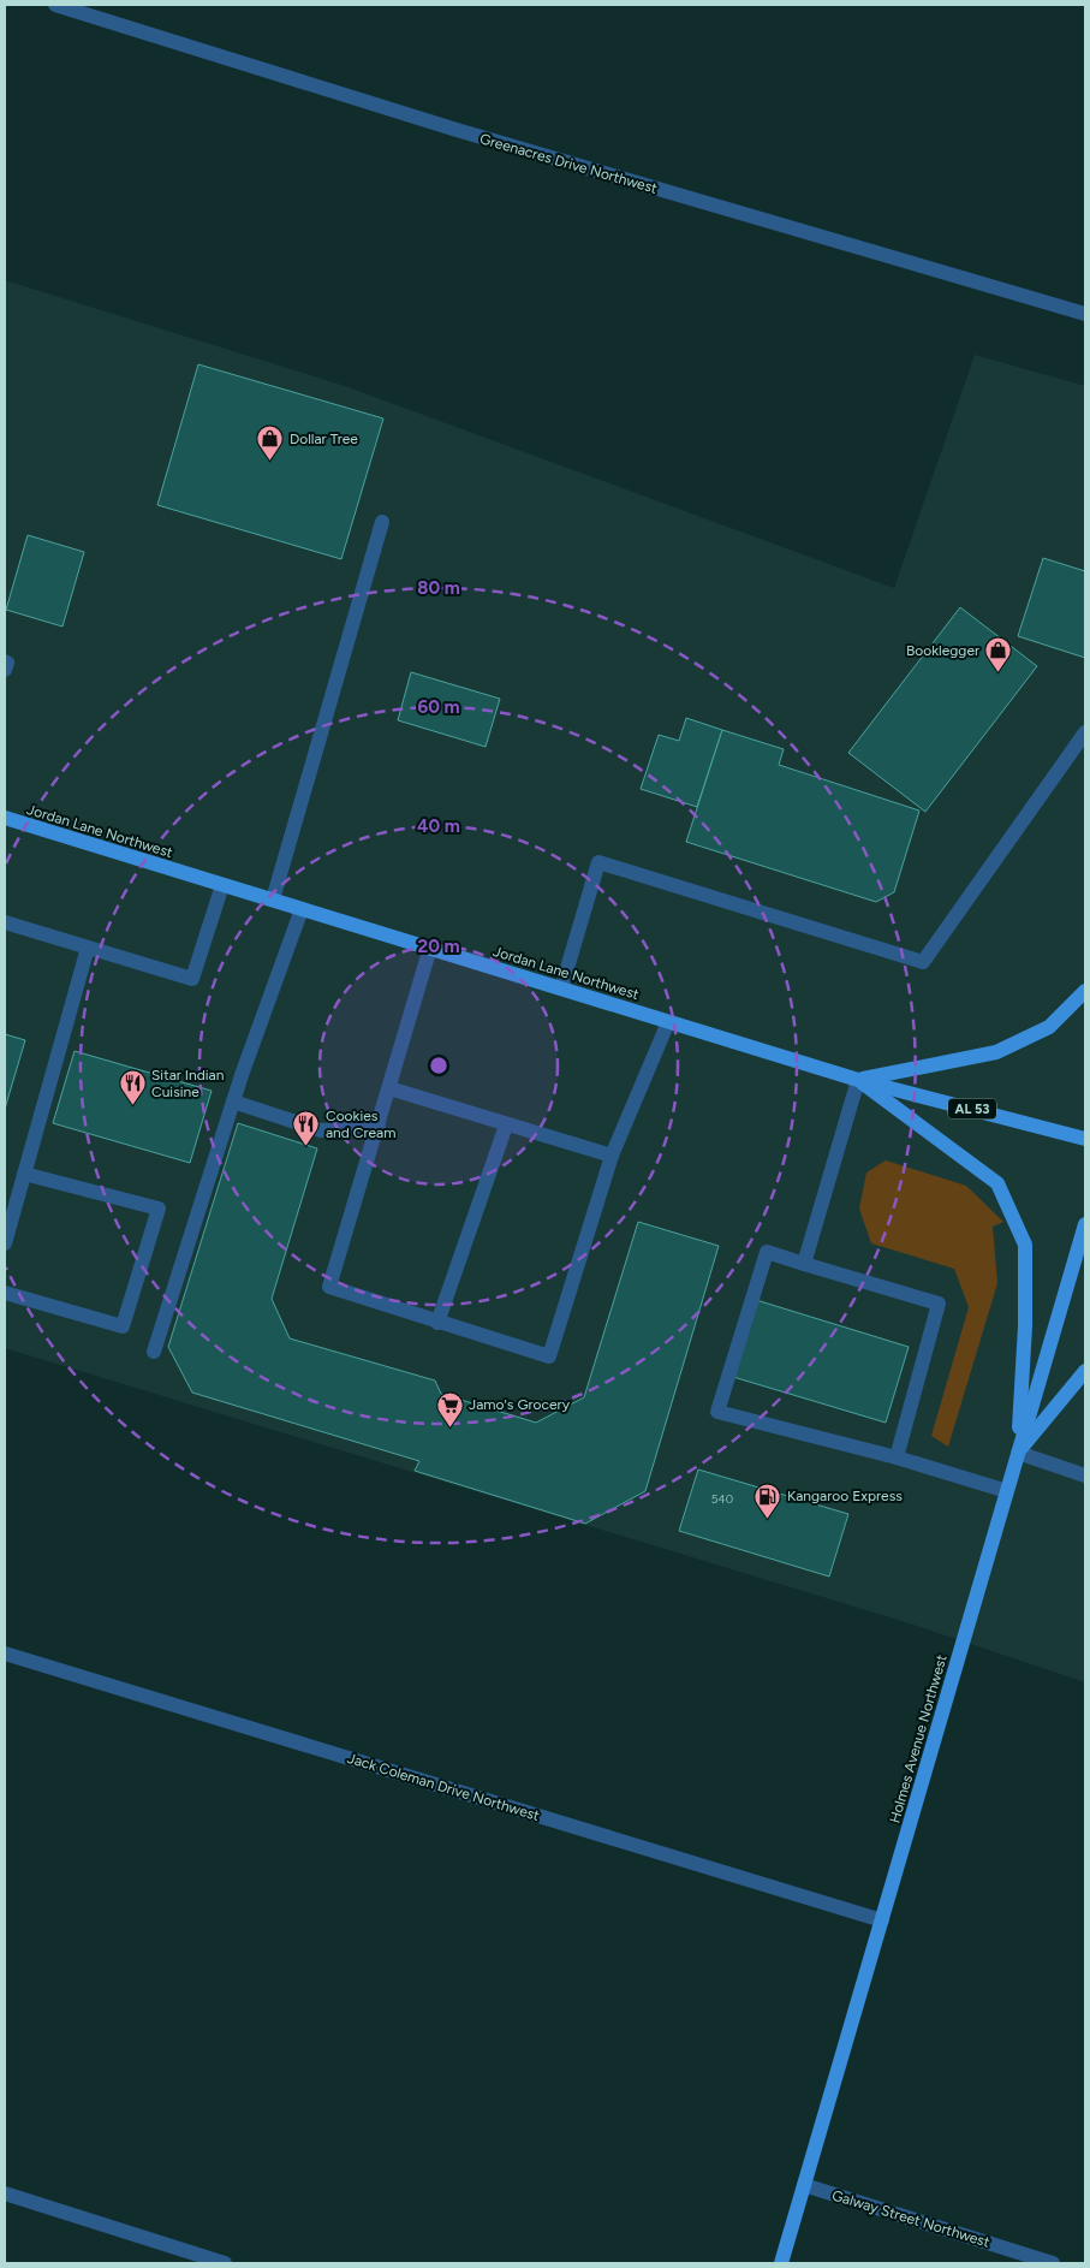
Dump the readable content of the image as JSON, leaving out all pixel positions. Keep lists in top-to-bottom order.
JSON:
{
  "streets": {
    "main road": ["Jordan Lane Northwest", "AL 53", "Holmes Avenue Northwest"],
    "street": ["Greenacres Drive Northwest", "Jack Coleman Drive Northwest", "Galway Street Northwest"]
  },
  "crossings": [
    ["Holmes Avenue Northwest", "Jack Coleman Drive Northwest"],
    ["Holmes Avenue Northwest", "Galway Street Northwest"]
  ],
  "places": {
    "shop": ["Dollar Tree", "Booklegger"],
    "restaurant": ["Sitar Indian Cuisine", "Cookies and Cream"],
    "supermarket": ["Jamo's Grocery"],
    "fuel station": ["Kangaroo Express"]
  },
  "house_numbers": ["540"],
  "rings": [
    "80 m",
    "60 m",
    "40 m",
    "20 m"
  ]
}
